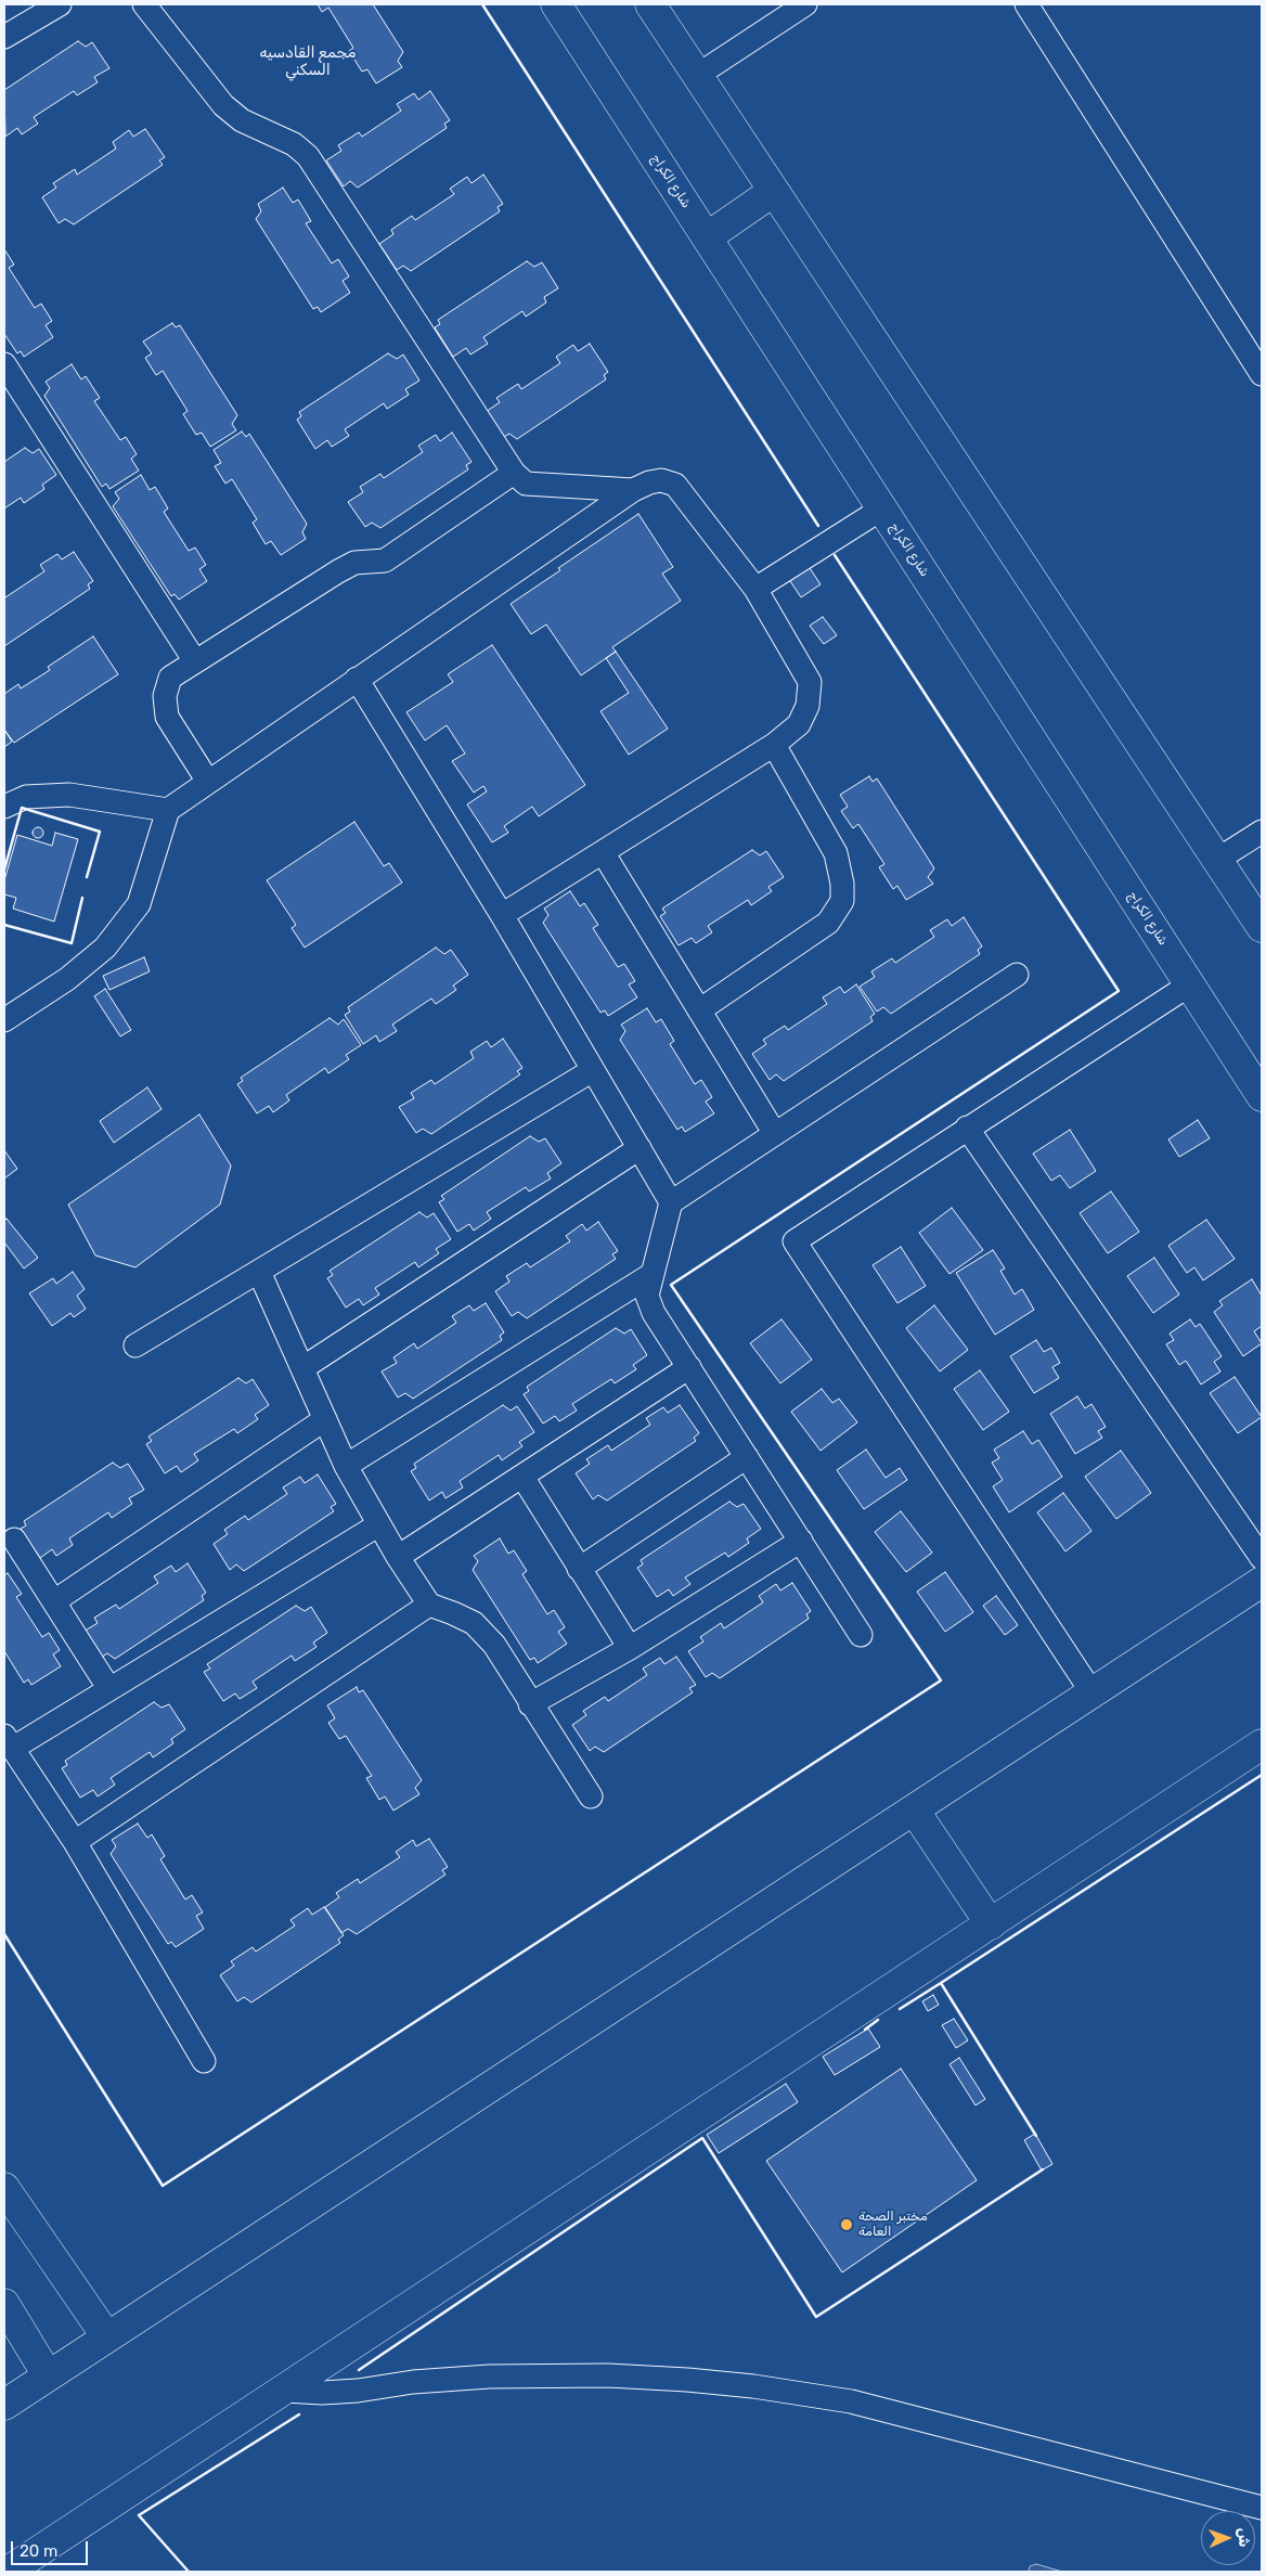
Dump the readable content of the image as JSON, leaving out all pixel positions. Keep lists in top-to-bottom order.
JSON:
{
  "streets": {
    "street": ["شارع الكراج"]
  },
  "districts": ["مجمع القادسيه السكني"],
  "places": ["مختبر الصحة العامة"],
  "scale_bar": "20 m",
  "north": "right"
}
